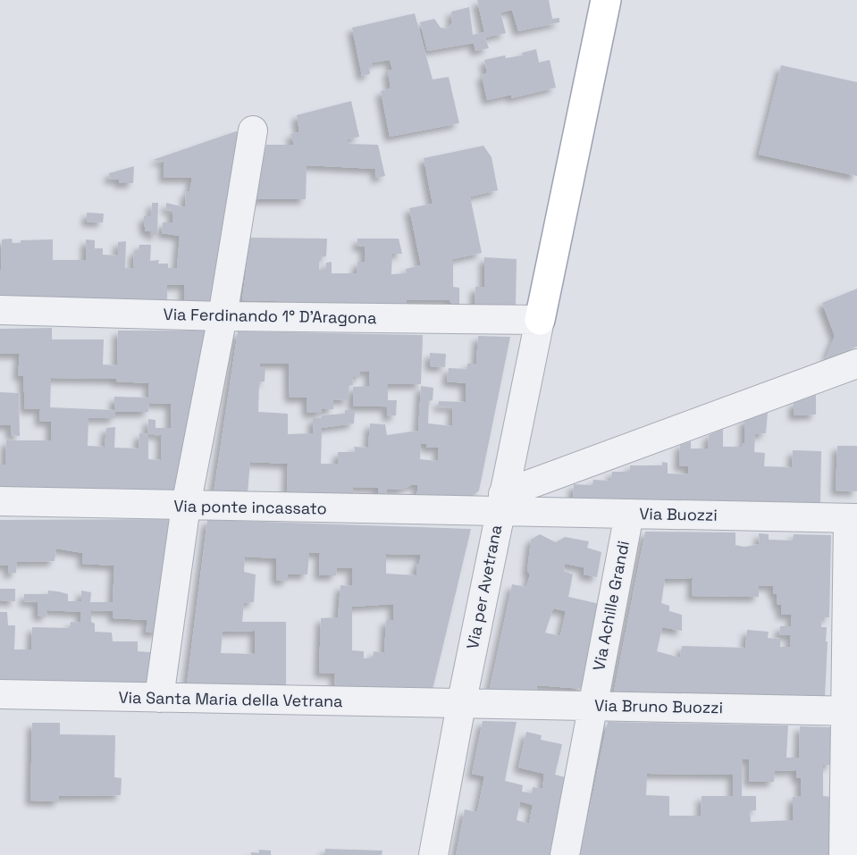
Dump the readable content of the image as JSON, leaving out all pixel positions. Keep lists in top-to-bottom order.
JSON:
{
  "streets": {
    "street": [
      "Via Ferdinando 1° D'Aragona",
      "Via ponte incassato",
      "Via Buozzi",
      "Via per Avetrana",
      "Via Achille Grandi",
      "Via Santa Maria della Vetrana",
      "Via Bruno Buozzi"
    ]
  },
  "crossings": [
    ["Via Ferdinando 1° D'Aragona", "Via per Avetrana"],
    ["Via ponte incassato", "Via Buozzi"],
    ["Via ponte incassato", "Via per Avetrana"],
    ["Via Buozzi", "Via per Avetrana"],
    ["Via Buozzi", "Via Achille Grandi"],
    ["Via per Avetrana", "Via Santa Maria della Vetrana"],
    ["Via per Avetrana", "Via Bruno Buozzi"],
    ["Via Achille Grandi", "Via Bruno Buozzi"],
    ["Via Santa Maria della Vetrana", "Via Bruno Buozzi"]
  ]
}
